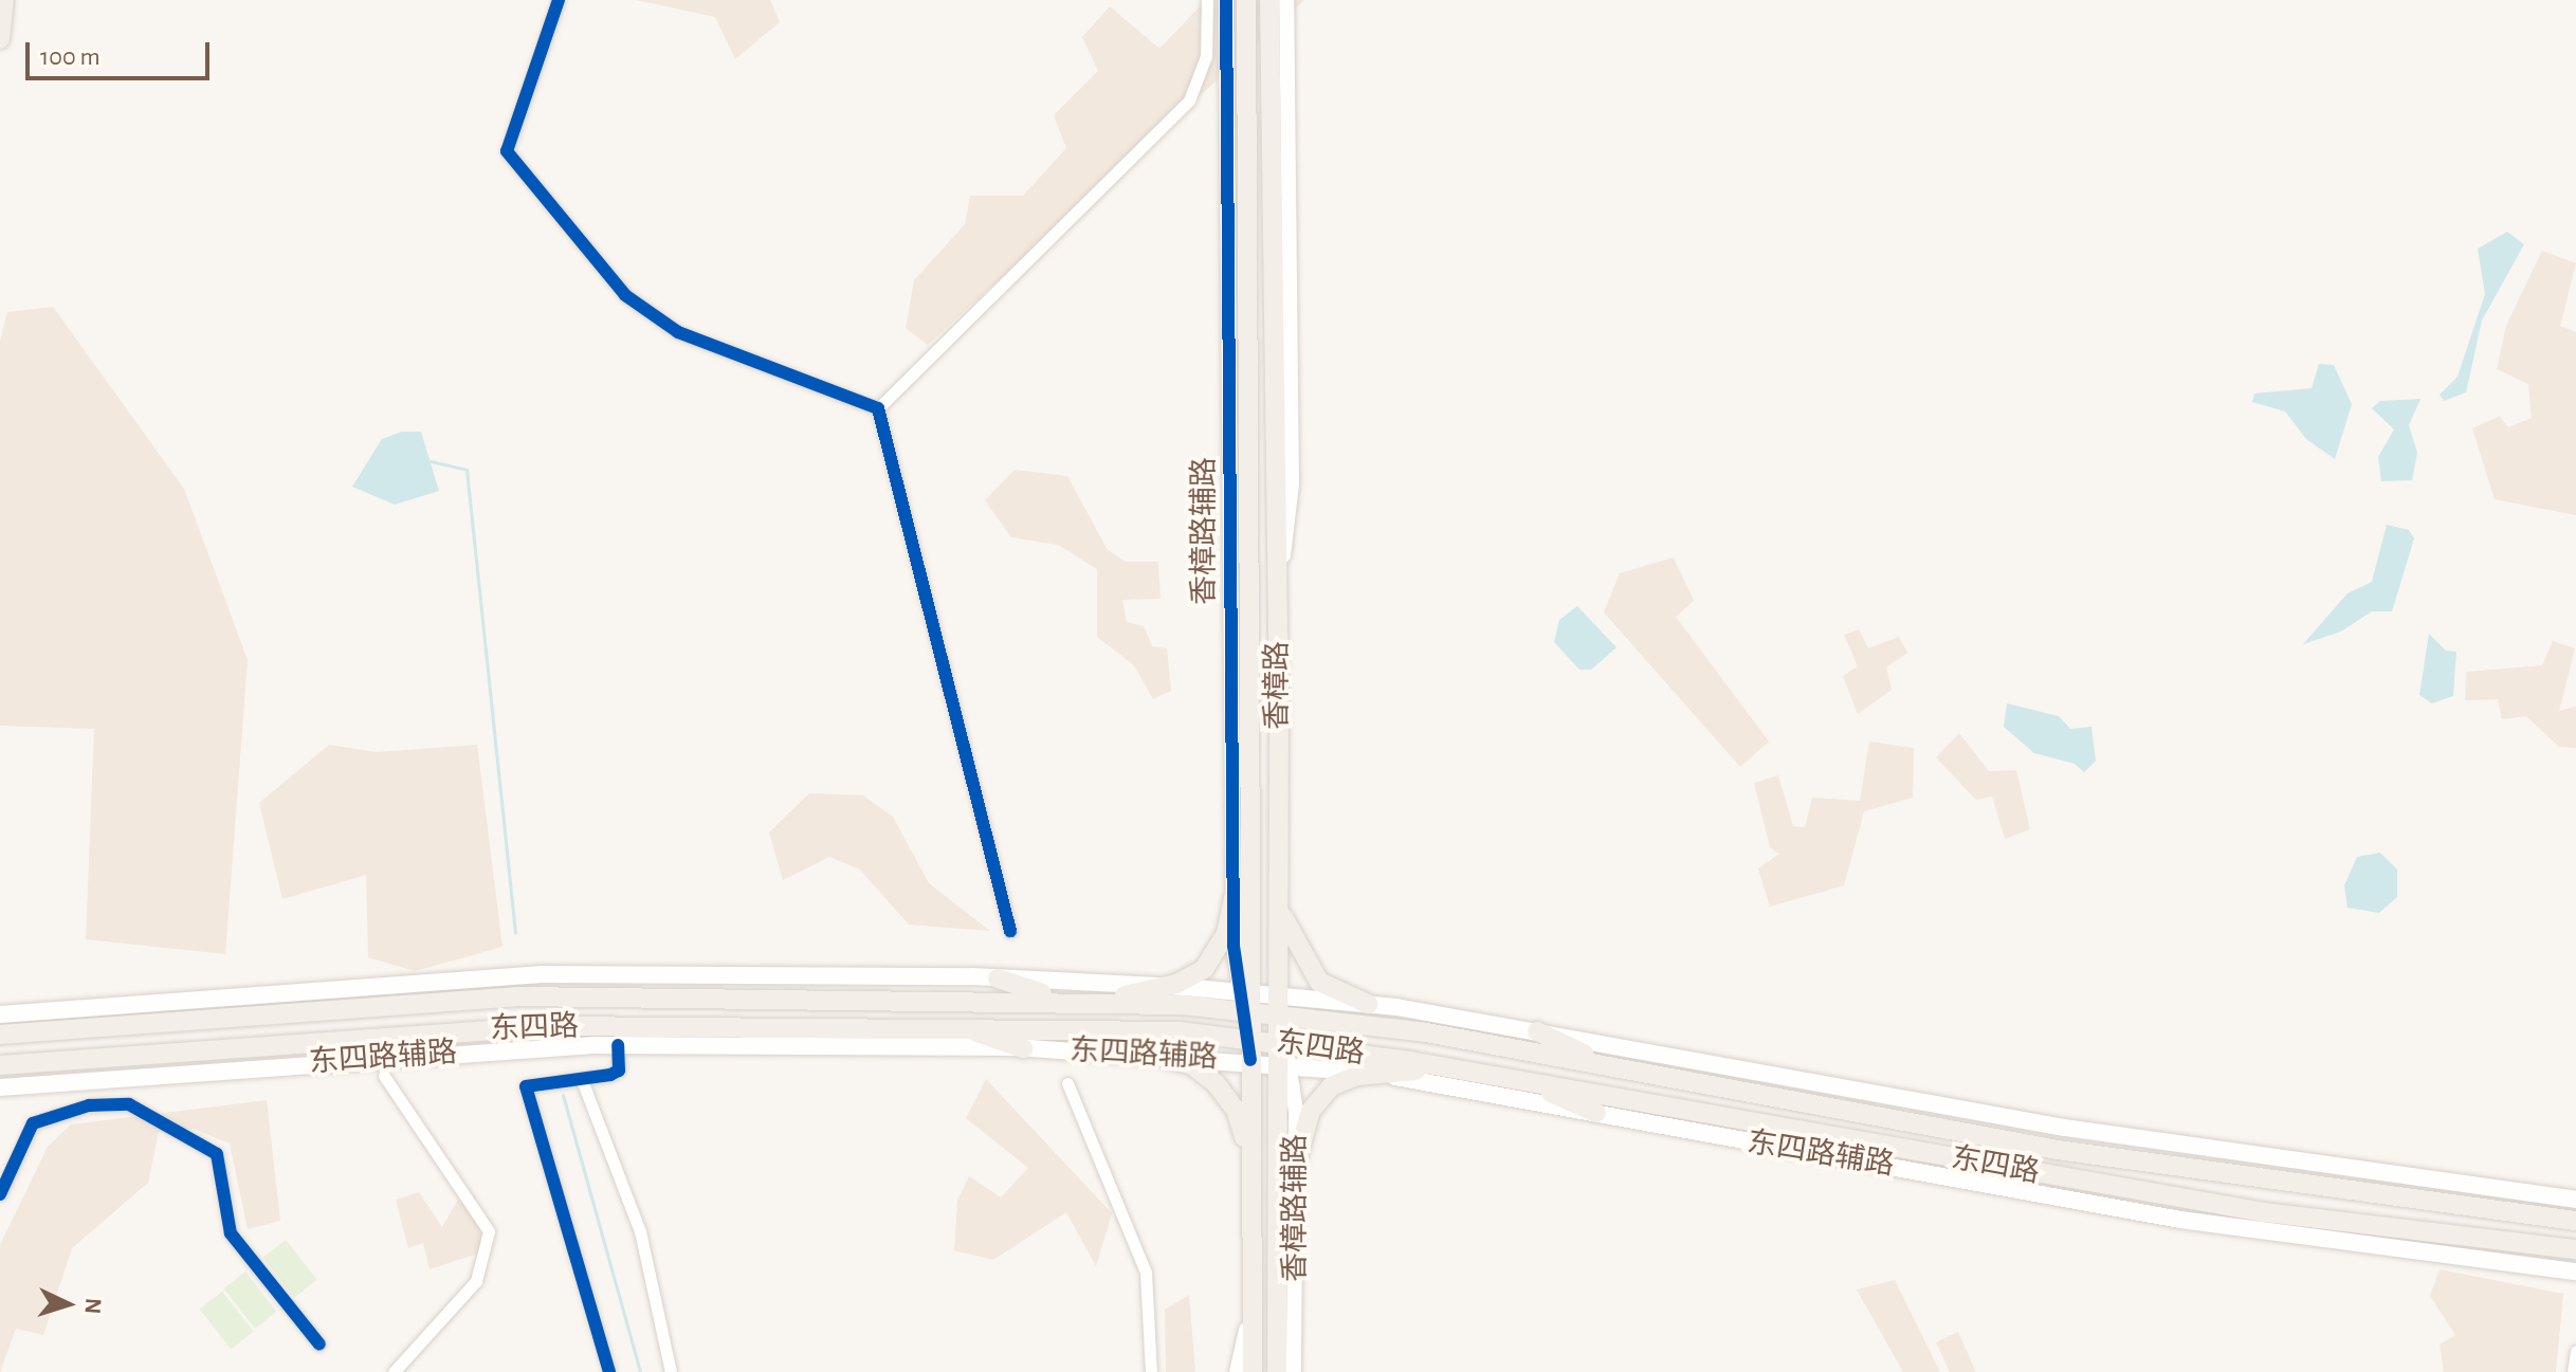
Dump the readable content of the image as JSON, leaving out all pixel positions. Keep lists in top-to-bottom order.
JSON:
{
  "streets": {
    "main road": ["香樟路", "东四路", "东四路辅路"],
    "street": ["香樟路辅路"]
  },
  "crossings": [
    ["香樟路辅路", "香樟路"],
    ["香樟路辅路", "东四路"],
    ["香樟路辅路", "东四路辅路"],
    ["香樟路", "东四路"],
    ["香樟路", "东四路辅路"],
    ["东四路", "东四路辅路"]
  ],
  "scale_bar": "100 m",
  "north": "right"
}
